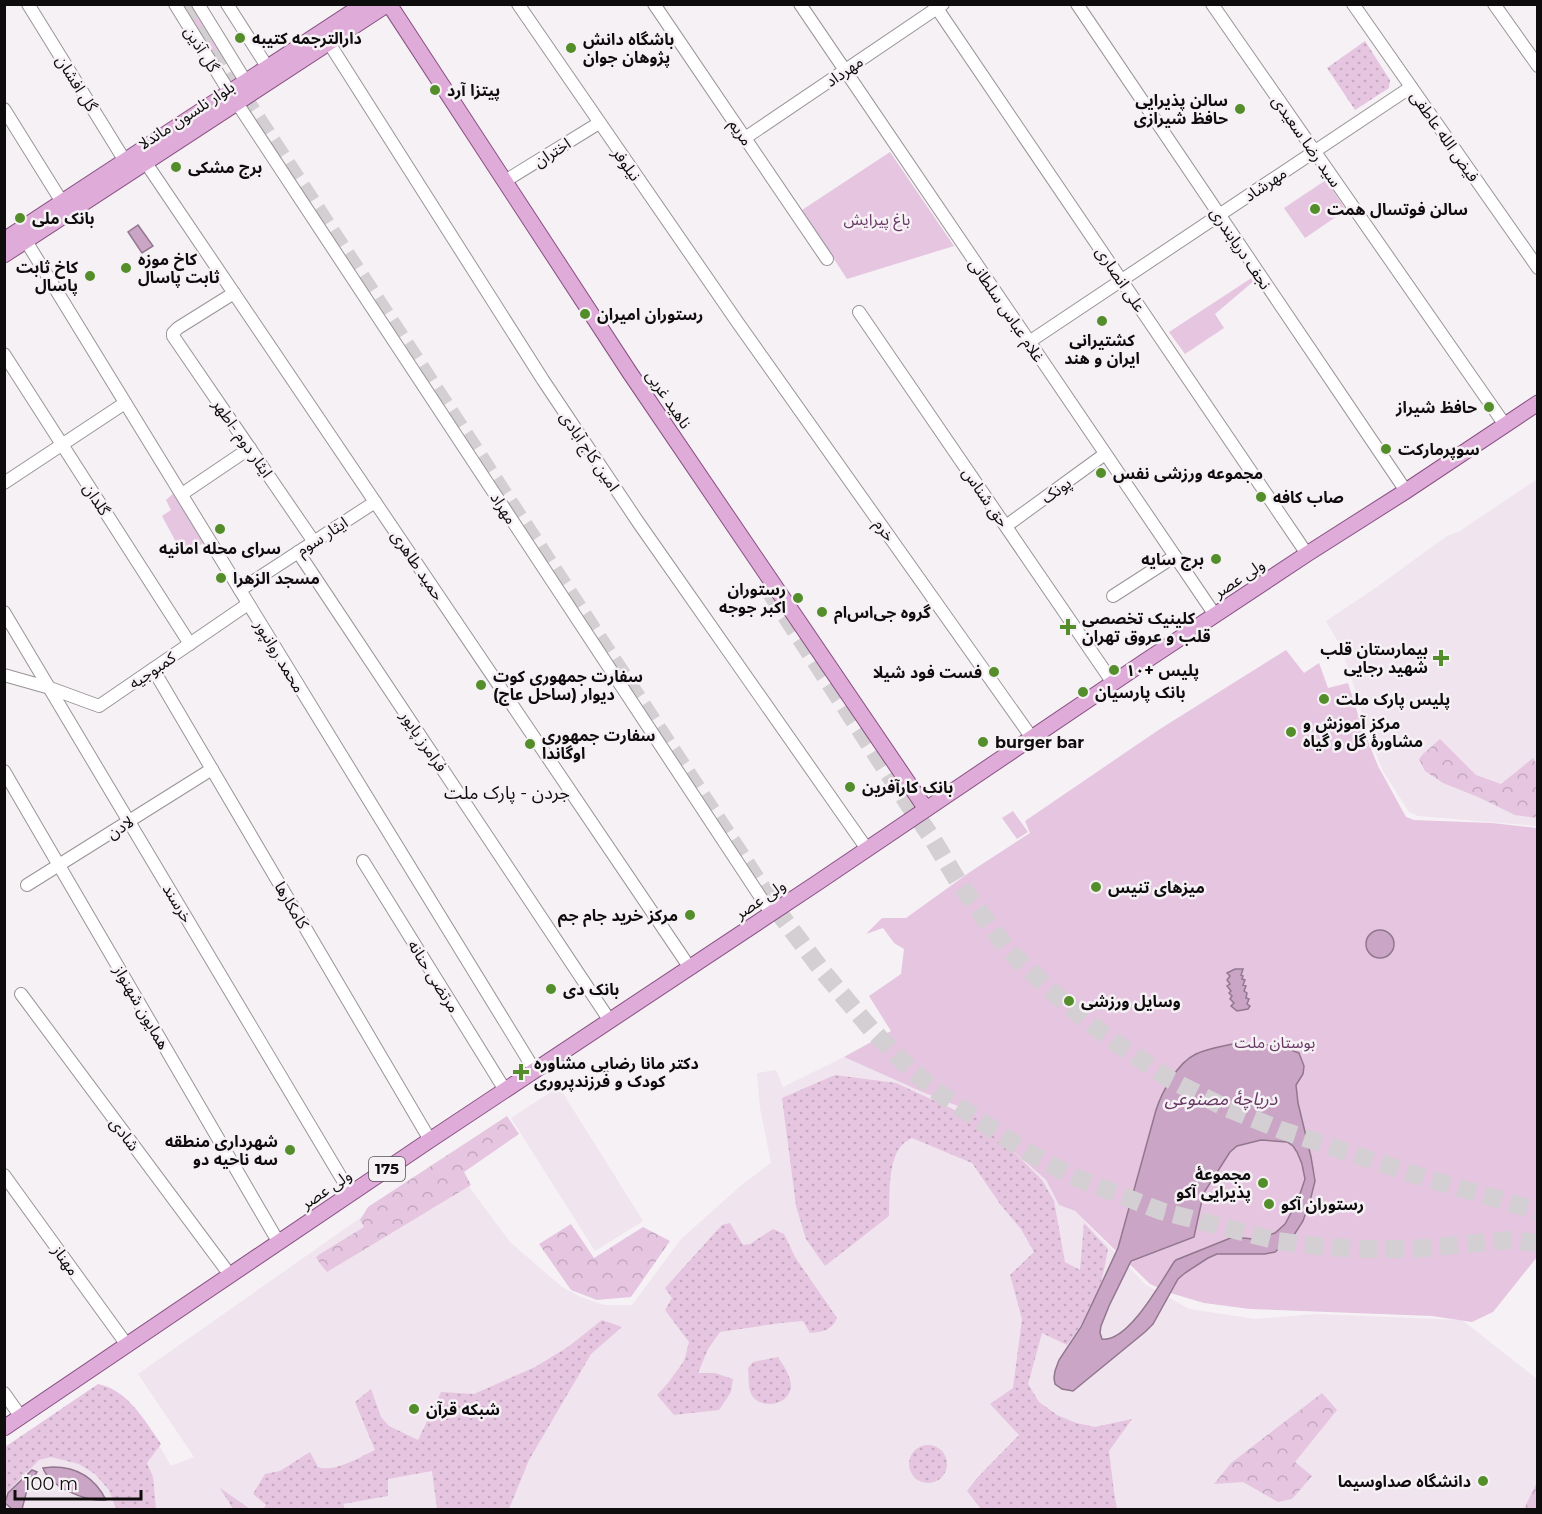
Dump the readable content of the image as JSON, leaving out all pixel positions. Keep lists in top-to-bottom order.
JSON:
{
  "streets": {
    "main road": [
      "بلوار نلسون ماندلا",
      "ناهید غربی",
      "ولی عصر",
      "175"
    ],
    "street": [
      "گل آذین",
      "مهرداد",
      "گل‌ افشان",
      "مریم",
      "فیض الله عاطفی",
      "سید رضا سعیدی",
      "اختران",
      "نیلوفر",
      "مهرشاد",
      "نجف دریابندری",
      "علی انصاری",
      "غلام عباس سلطانی",
      "ایثار دوم -اطهر",
      "امین کاج آبادی",
      "پونک",
      "حق شناس",
      "گلدان",
      "مهراد",
      "خرم",
      "ایثار سوم",
      "حمید طاهری",
      "محمد روانپور",
      "کمبوجیه",
      "فرامرز پایور",
      "لادن",
      "خرسند",
      "کامکارها",
      "مرتضی حنانه",
      "همایون شهنواز",
      "شادی",
      "مهناز"
    ]
  },
  "crossings": [
    ["گل آذین", "بلوار نلسون ماندلا"],
    ["گل آذین", "مهراد"],
    ["مهرداد", "مریم"],
    ["مهرداد", "علی انصاری"],
    ["مهرداد", "غلام عباس سلطانی"],
    ["گل‌ افشان", "بلوار نلسون ماندلا"],
    ["بلوار نلسون ماندلا", "ناهید غربی"],
    ["بلوار نلسون ماندلا", "امین کاج آبادی"],
    ["بلوار نلسون ماندلا", "مهراد"],
    ["بلوار نلسون ماندلا", "حمید طاهری"],
    ["بلوار نلسون ماندلا", "محمد روانپور"],
    ["فیض الله عاطفی", "مهرشاد"],
    ["سید رضا سعیدی", "مهرشاد"],
    ["سید رضا سعیدی", "ولی عصر"],
    ["اختران", "نیلوفر"],
    ["اختران", "ناهید غربی"],
    ["نیلوفر", "خرم"],
    ["مهرشاد", "نجف دریابندری"],
    ["مهرشاد", "علی انصاری"],
    ["مهرشاد", "غلام عباس سلطانی"],
    ["نجف دریابندری", "ولی عصر"],
    ["علی انصاری", "ولی عصر"],
    ["غلام عباس سلطانی", "پونک"],
    ["غلام عباس سلطانی", "ولی عصر"],
    ["ناهید غربی", "ولی عصر"],
    ["ایثار دوم -اطهر", "ایثار سوم"],
    ["ایثار دوم -اطهر", "حمید طاهری"],
    ["امین کاج آبادی", "ولی عصر"],
    ["پونک", "حق شناس"],
    ["حق شناس", "ولی عصر"],
    ["گلدان", "کمبوجیه"],
    ["مهراد", "ولی عصر"],
    ["خرم", "ولی عصر"],
    ["ایثار سوم", "حمید طاهری"],
    ["ایثار سوم", "محمد روانپور"],
    ["ایثار سوم", "فرامرز پایور"],
    ["حمید طاهری", "ولی عصر"],
    ["ولی عصر", "محمد روانپور"],
    ["ولی عصر", "فرامرز پایور"],
    ["ولی عصر", "خرسند"],
    ["ولی عصر", "کامکارها"],
    ["ولی عصر", "مرتضی حنانه"],
    ["ولی عصر", "همایون شهنواز"],
    ["ولی عصر", "شادی"],
    ["ولی عصر", "مهناز"],
    ["محمد روانپور", "کمبوجیه"],
    ["کمبوجیه", "خرسند"],
    ["کمبوجیه", "کامکارها"],
    ["لادن", "خرسند"],
    ["لادن", "کامکارها"],
    ["لادن", "همایون شهنواز"]
  ],
  "districts": ["جردن - پارک ملت"],
  "water": ["دریاچهٔ مصنوعی"],
  "parks": ["باغ پیرایش", "بوستان ملت"],
  "places": {
    "other": [
      "دارالترجمه کتیبه",
      "باشگاه دانش پژوهان جوان",
      "پیتزا آرد",
      "سالن پذیرایی حافظ شیرازی",
      "برج مشکی",
      "سالن فوتسال همت",
      "بانک ملی",
      "کاخ موزه ثابت پاسال",
      "کاخ ثابت پاسال",
      "رستوران امیران",
      "کشتیرانی ایران و هند",
      "حافظ شیراز",
      "سوپرمارکت",
      "مجموعه ورزشی نفس",
      "صاب کافه",
      "سرای محله امانیه",
      "برج سایه",
      "مسجد الزهرا",
      "رستوران اکبر جوجه",
      "گروه جی‌اس‌ام",
      "پلیس +۱۰",
      "فست فود شیلا",
      "سفارت جمهوری کوت دیوار (ساحل عاج)",
      "بانک پارسیان",
      "پلیس پارک ملت",
      "مرکز آموزش و مشاورهٔ گل و گیاه",
      "burger bar",
      "سفارت جمهوری اوگاندا",
      "بانک کارآفرین",
      "میزهای تنیس",
      "مرکز خرید جام جم",
      "بانک دی",
      "وسایل ورزشی",
      "شهرداری منطقه سه ناحیه دو",
      "مجموعهٔ پذیرایی آکو",
      "رستوران آکو",
      "شبکه قرآن",
      "دانشگاه صداوسیما"
    ],
    "health": ["کلینیک تخصصی قلب و عروق تهران", "بیمارستان قلب شهید رجایی", "دکتر مانا رضایی مشاوره کودک و فرزندپروری"]
  },
  "scale_bar": "100 m"
}
